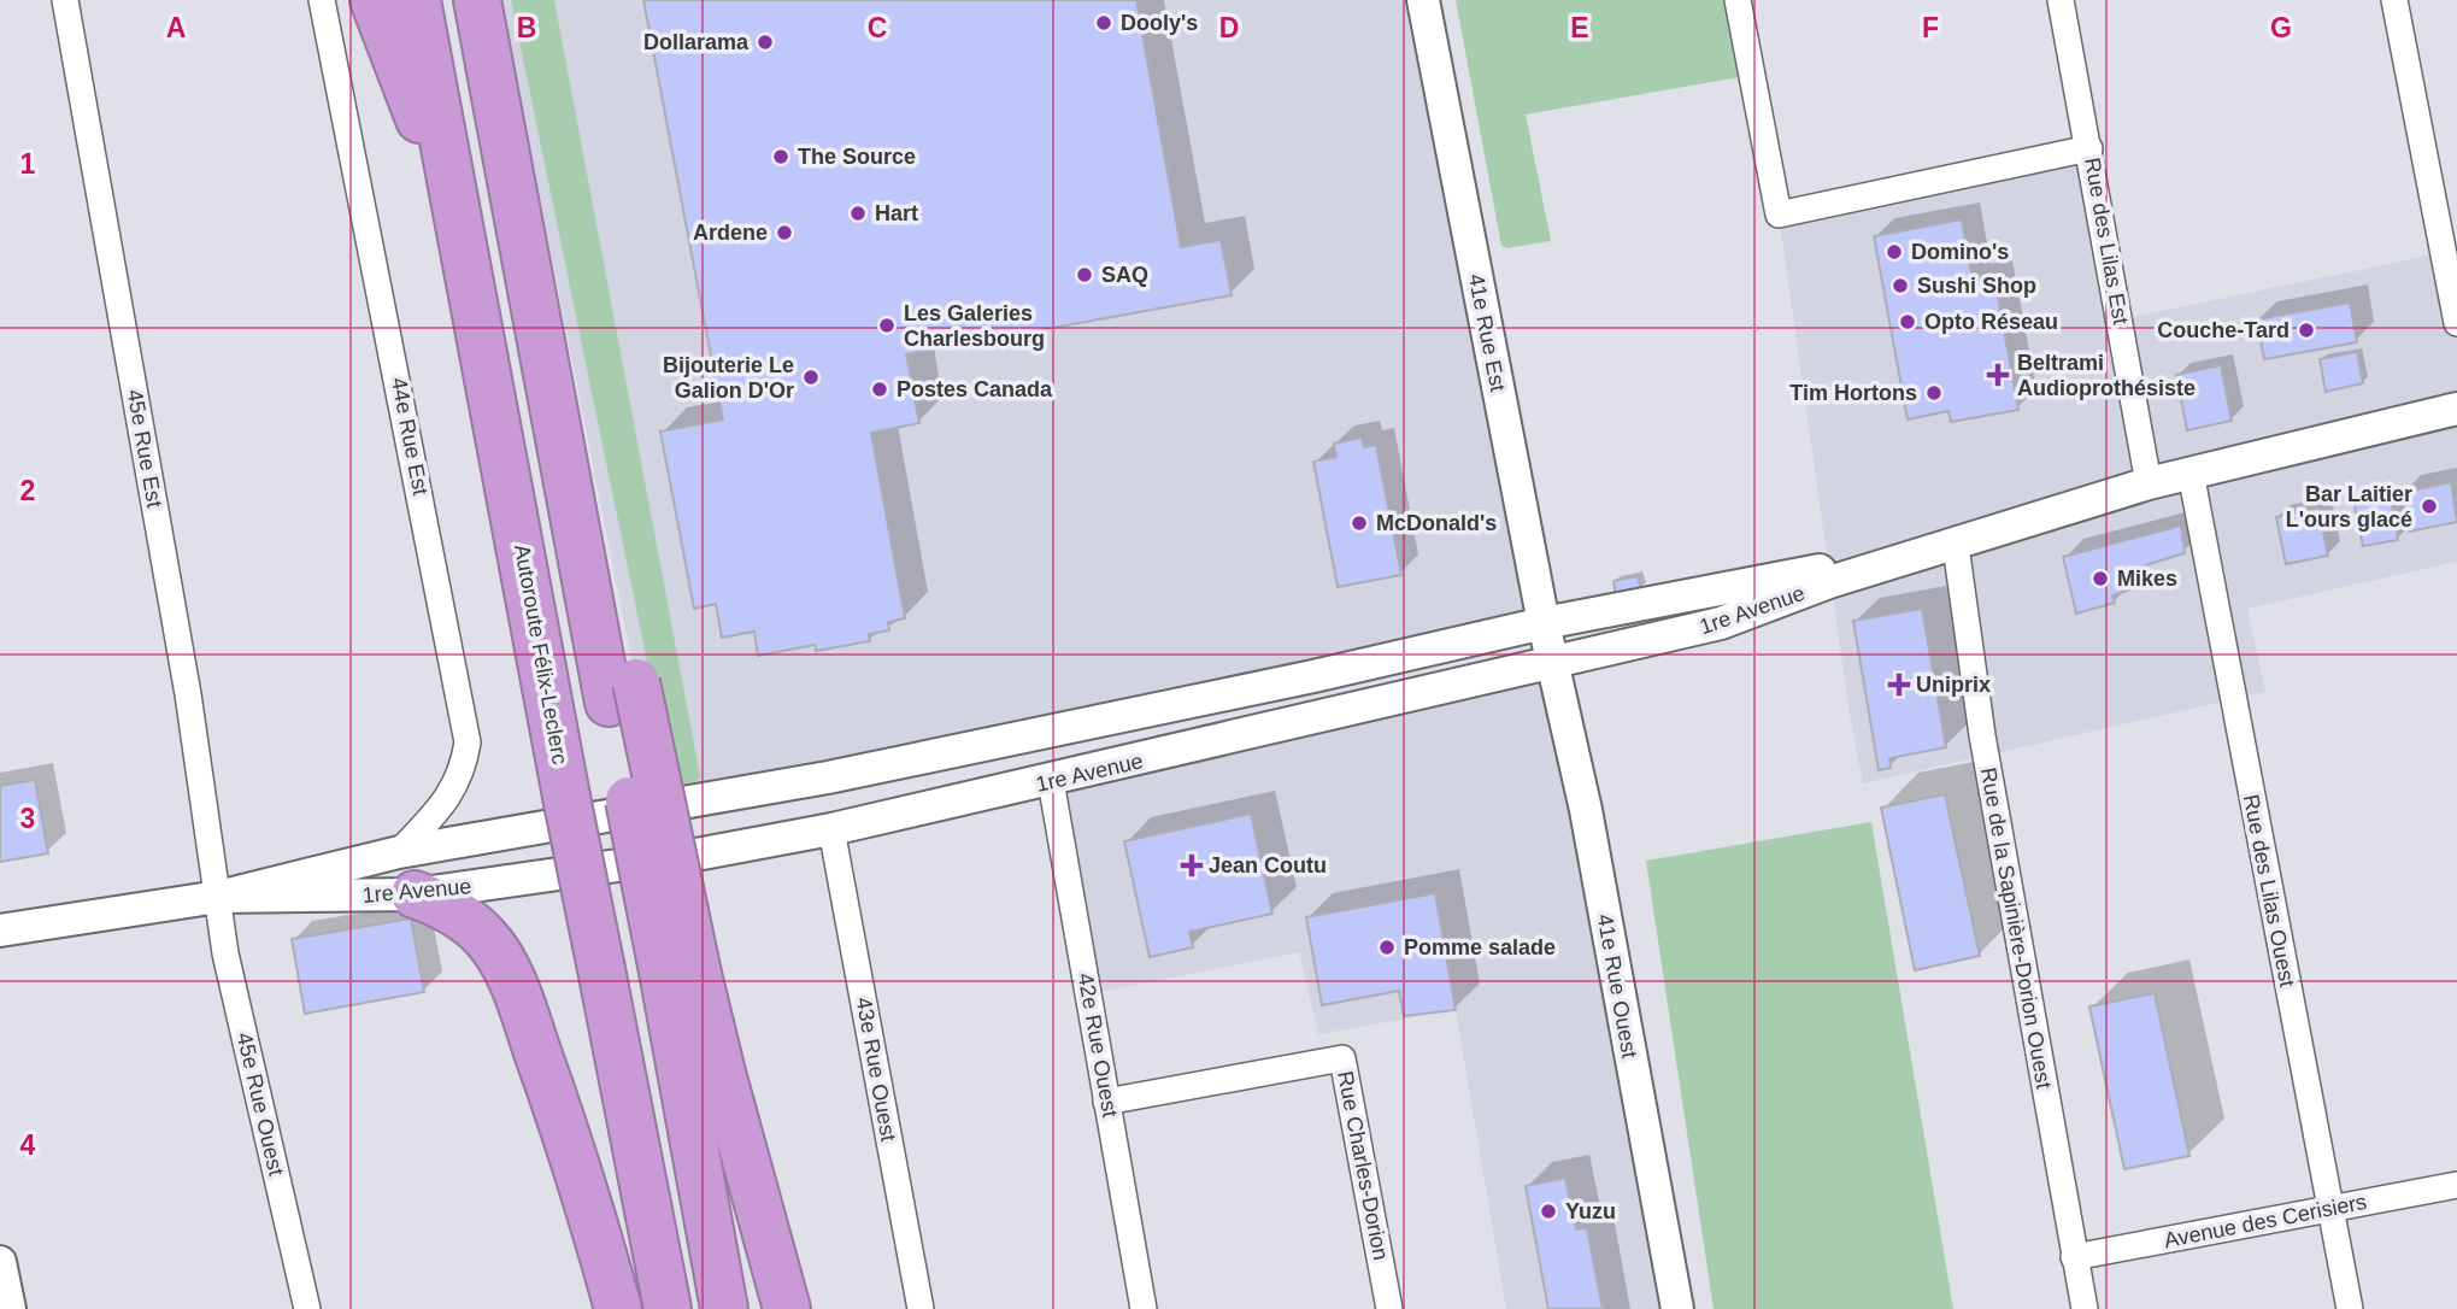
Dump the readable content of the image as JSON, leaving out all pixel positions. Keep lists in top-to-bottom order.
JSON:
{
  "streets": {
    "highway": ["Autoroute Félix-Leclerc"],
    "street": [
      "Rue des Lilas Est",
      "41e Rue Est",
      "44e Rue Est",
      "45e Rue Est",
      "1re Avenue",
      "Rue des Lilas Ouest",
      "Rue de la Sapinière-Dorion Ouest",
      "41e Rue Ouest",
      "42e Rue Ouest",
      "43e Rue Ouest",
      "45e Rue Ouest",
      "Rue Charles-Dorion",
      "Avenue des Cerisiers"
    ]
  },
  "crossings": [
    ["Rue des Lilas Est", "1re Avenue"],
    ["41e Rue Est", "1re Avenue"],
    ["41e Rue Est", "41e Rue Ouest"],
    ["44e Rue Est", "1re Avenue"],
    ["45e Rue Est", "1re Avenue"],
    ["45e Rue Est", "45e Rue Ouest"],
    ["1re Avenue", "Rue des Lilas Ouest"],
    ["1re Avenue", "Rue de la Sapinière-Dorion Ouest"],
    ["1re Avenue", "41e Rue Ouest"],
    ["1re Avenue", "42e Rue Ouest"],
    ["1re Avenue", "43e Rue Ouest"],
    ["1re Avenue", "45e Rue Ouest"],
    ["Rue des Lilas Ouest", "Avenue des Cerisiers"],
    ["Rue de la Sapinière-Dorion Ouest", "Avenue des Cerisiers"],
    ["42e Rue Ouest", "Rue Charles-Dorion"]
  ],
  "places": {
    "other": [
      "Dooly's",
      "Dollarama",
      "The Source",
      "Hart",
      "Ardene",
      "Domino's",
      "SAQ",
      "Sushi Shop",
      "Opto Réseau",
      "Les Galeries Charlesbourg",
      "Couche-Tard",
      "Bijouterie Le Galion D'Or",
      "Postes Canada",
      "Tim Hortons",
      "Bar Laitier L'ours glacé",
      "McDonald's",
      "Mikes",
      "Pomme salade",
      "Yuzu"
    ],
    "health": ["Beltrami Audioprothésiste", "Uniprix", "Jean Coutu"]
  },
  "grid": {
    "columns": [
      "A",
      "B",
      "C",
      "D",
      "E",
      "F",
      "G"
    ],
    "rows": [
      "1",
      "2",
      "3",
      "4"
    ]
  }
}
